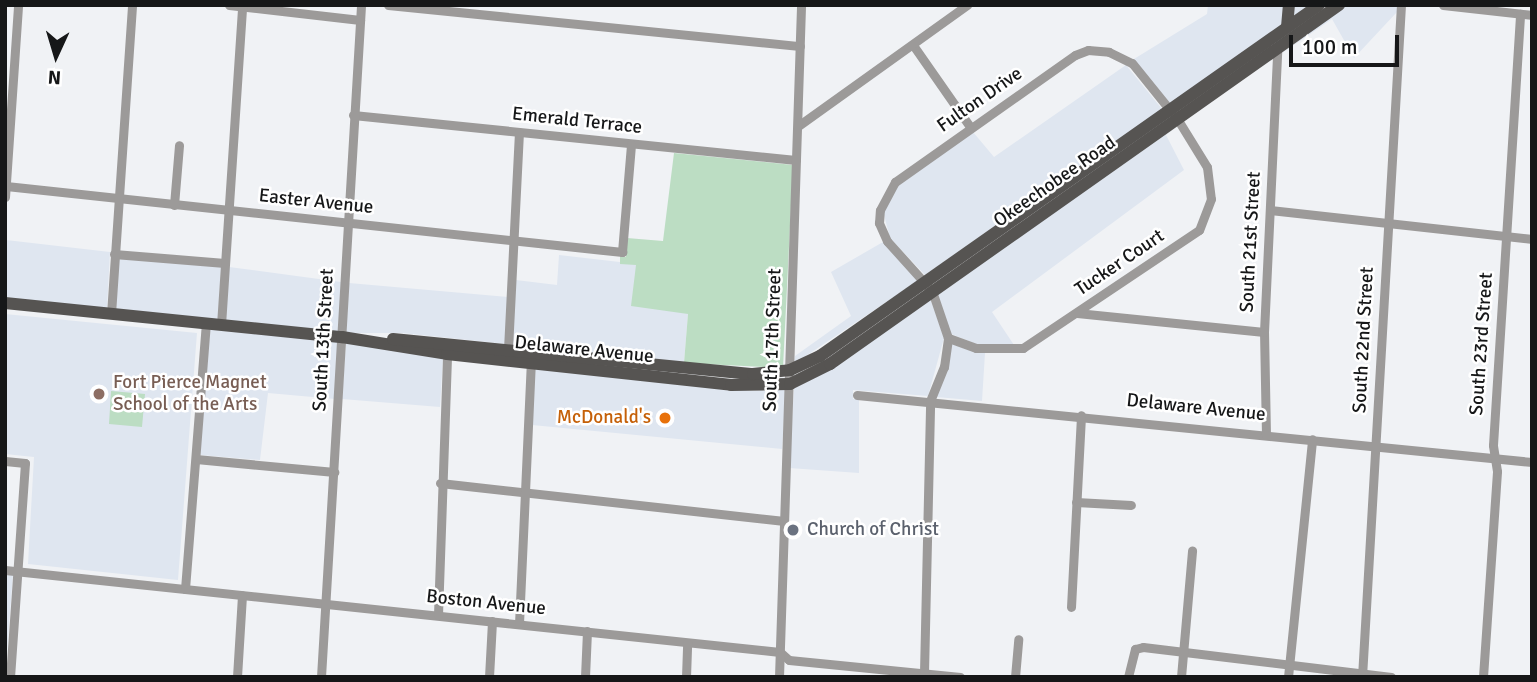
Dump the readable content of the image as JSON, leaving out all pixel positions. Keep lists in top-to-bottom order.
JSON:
{
  "streets": {
    "main road": ["Okeechobee Road", "Delaware Avenue"],
    "street": [
      "Fulton Drive",
      "Emerald Terrace",
      "Easter Avenue",
      "South 21st Street",
      "Tucker Court",
      "South 13th Street",
      "South 17th Street",
      "South 22nd Street",
      "South 23rd Street",
      "Boston Avenue"
    ]
  },
  "crossings": [
    ["Fulton Drive", "Okeechobee Road"],
    ["Fulton Drive", "Tucker Court"],
    ["Emerald Terrace", "Easter Avenue"],
    ["Emerald Terrace", "South 13th Street"],
    ["Emerald Terrace", "South 17th Street"],
    ["Okeechobee Road", "South 21st Street"],
    ["Okeechobee Road", "Tucker Court"],
    ["Okeechobee Road", "South 17th Street"],
    ["Okeechobee Road", "Delaware Avenue"],
    ["Easter Avenue", "South 13th Street"],
    ["South 21st Street", "Delaware Avenue"],
    ["South 13th Street", "Delaware Avenue"],
    ["South 13th Street", "Boston Avenue"],
    ["South 17th Street", "Delaware Avenue"],
    ["South 17th Street", "Boston Avenue"],
    ["South 22nd Street", "Delaware Avenue"],
    ["South 23rd Street", "Delaware Avenue"]
  ],
  "places": ["Fort Pierce Magnet School of the Arts", "McDonald's", "Church of Christ"],
  "scale_bar": "100 m",
  "north": "bottom"
}
